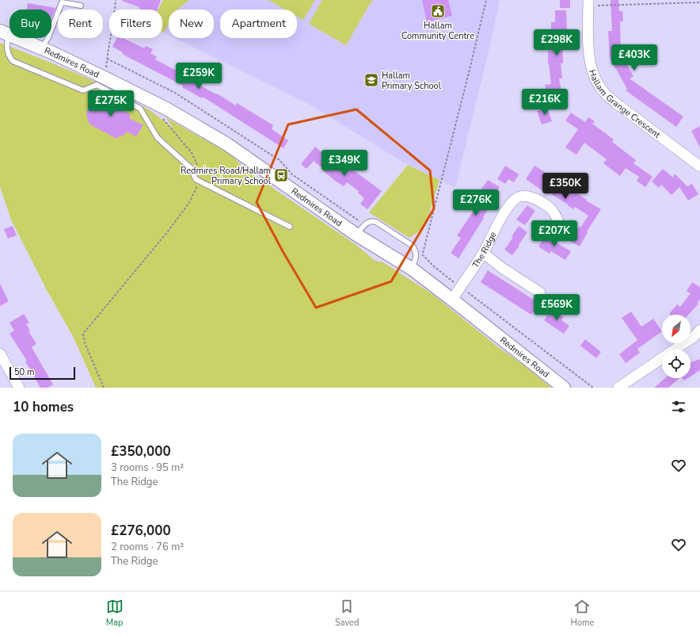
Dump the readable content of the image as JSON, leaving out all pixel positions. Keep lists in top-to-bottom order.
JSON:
{
  "streets": {
    "street": ["Redmires Road", "Hallam Grange Crescent", "The Ridge"]
  },
  "crossings": [
    ["Redmires Road", "The Ridge"]
  ],
  "places": {
    "public building": ["Hallam Community Centre"],
    "school or university": ["Hallam Primary School"],
    "bus stop": ["Redmires Road/Hallam Primary School"]
  },
  "scale_bar": "50 m",
  "north": "bottom left",
  "page": {
    "chip": [
      "Buy",
      "Rent",
      "Filters",
      "New",
      "Apartment"
    ],
    "price": [
      "£298K",
      "£403K",
      "£259K",
      "£216K",
      "£275K",
      "£349K",
      "£350K",
      "£276K",
      "£207K",
      "£569K"
    ],
    "scale": "50 m",
    "heading": "10 homes",
    "list": [
      {
        "name": "£350,000",
        "note": "3 rooms · 95 m² · The Ridge"
      },
      {
        "name": "£276,000",
        "note": "2 rooms · 76 m² · The Ridge"
      }
    ],
    "tabs": ["Map", "Saved", "Home"]
  }
}
